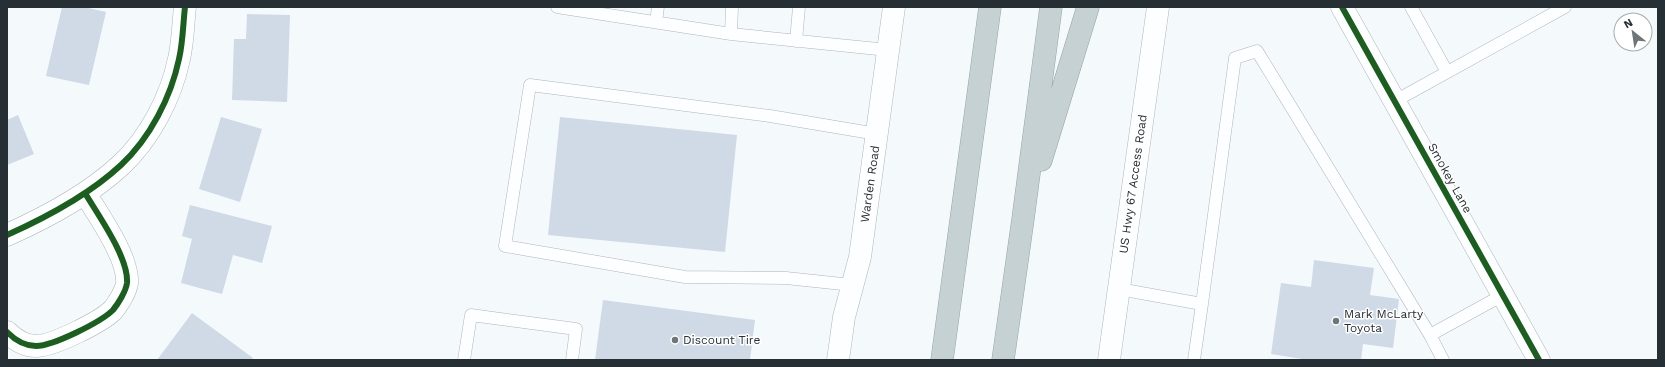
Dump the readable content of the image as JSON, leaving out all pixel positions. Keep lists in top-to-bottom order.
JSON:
{
  "streets": {
    "street": ["Smokey Lane", "Warden Road", "US Hwy 67 Access Road"]
  },
  "places": ["Mark McLarty Toyota", "Discount Tire"],
  "north": "top left"
}
